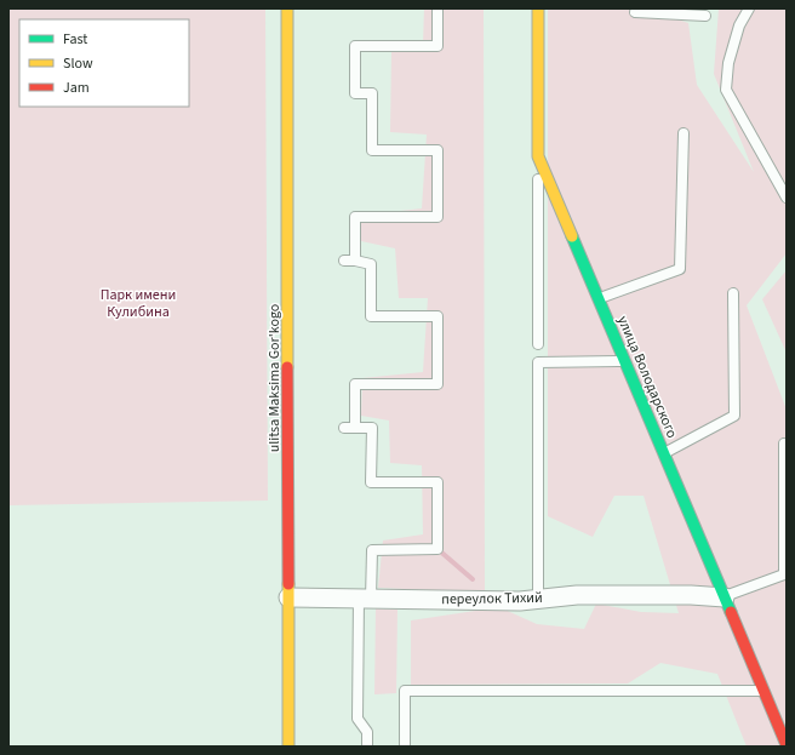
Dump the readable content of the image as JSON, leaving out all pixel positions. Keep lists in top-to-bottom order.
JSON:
{
  "streets": {
    "street": ["улица Володарского", "ulitsa Maksima Gor'kogo", "переулок Тихий"]
  },
  "crossings": [
    ["улица Володарского", "переулок Тихий"],
    ["ulitsa Maksima Gor'kogo", "переулок Тихий"]
  ],
  "parks": ["Парк имени Кулибина"],
  "legend": ["Fast", "Slow", "Jam"]
}
